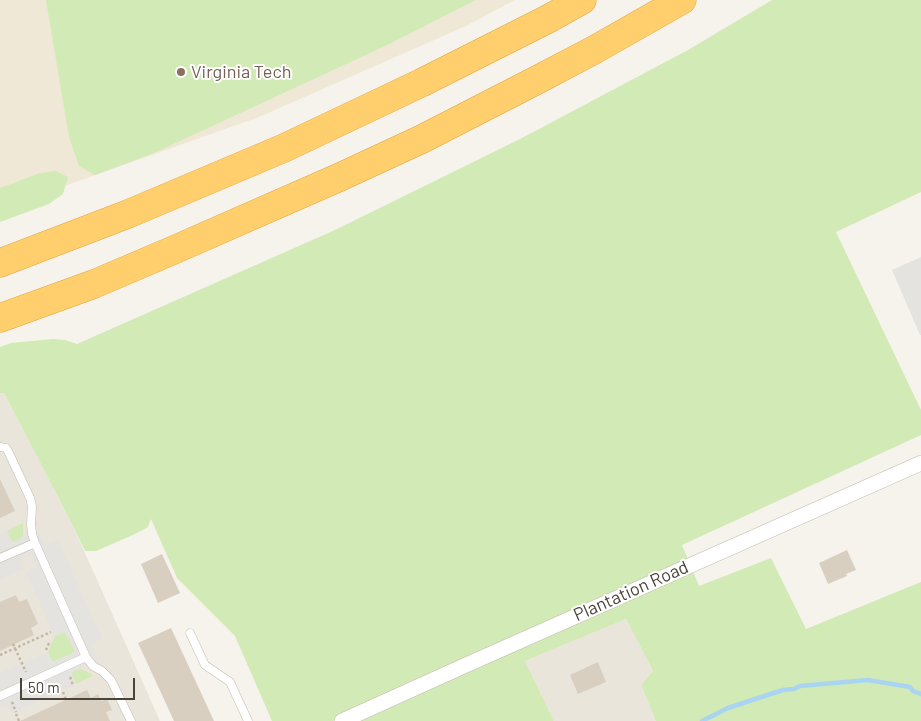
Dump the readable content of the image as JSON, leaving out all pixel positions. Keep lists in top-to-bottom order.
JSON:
{
  "streets": {
    "street": ["Plantation Road"]
  },
  "places": ["Virginia Tech"],
  "scale_bar": "50 m"
}
